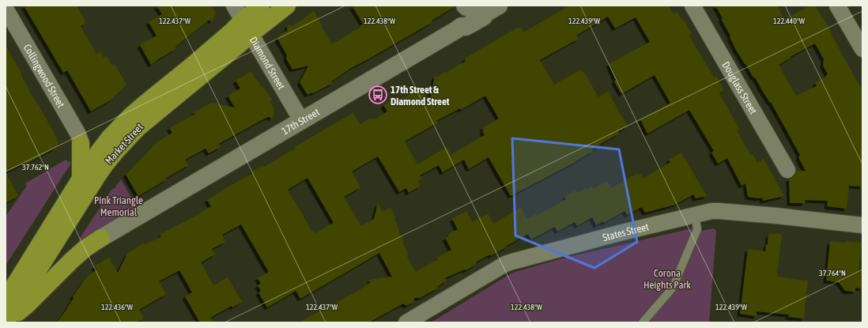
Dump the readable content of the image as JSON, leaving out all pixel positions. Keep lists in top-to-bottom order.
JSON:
{
  "streets": {
    "main road": ["17th Street", "Market Street"],
    "street": [
      "Diamond Street",
      "Collingwood Street",
      "Douglass Street",
      "States Street"
    ]
  },
  "crossings": [
    ["Diamond Street", "17th Street"],
    ["Diamond Street", "Market Street"],
    ["17th Street", "Market Street"]
  ],
  "parks": ["Pink Triangle Memorial", "Corona Heights Park"],
  "places": {
    "bus stop": ["17th Street & Diamond Street"]
  },
  "coordinates": [
    "122.437°W",
    "122.438°W",
    "122.439°W",
    "122.440°W",
    "37.762°N",
    "37.764°N",
    "122.436°W"
  ]
}
